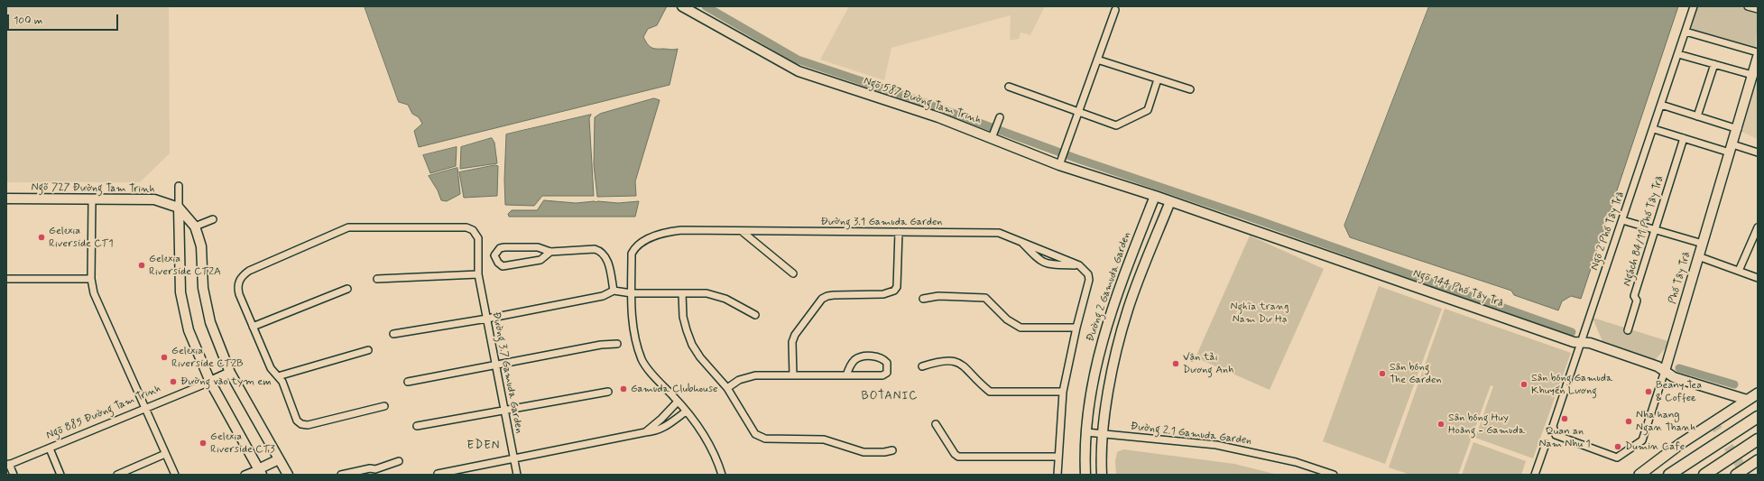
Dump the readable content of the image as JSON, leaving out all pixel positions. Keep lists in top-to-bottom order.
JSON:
{
  "streets": {
    "street": [
      "Ngõ 587 Đường Tam Trinh",
      "Ngõ 727 Đường Tam Trinh",
      "Đường 3.1 Gamuda Garden",
      "Ngõ 2 Phố Tây Trà",
      "Ngách 84/11 Phố Tây Trà",
      "Phố Tây Trà",
      "Đường 2 Gamuda Garden",
      "Ngõ 144 Phố Tây Trà",
      "Đường 3.7 Gamuda Garden",
      "Ngõ 885 Đường Tam Trinh",
      "Đường 2.1 Gamuda Garden"
    ]
  },
  "crossings": [
    ["Ngõ 587 Đường Tam Trinh", "Đường 2 Gamuda Garden"],
    ["Ngõ 587 Đường Tam Trinh", "Ngõ 144 Phố Tây Trà"],
    ["Ngõ 2 Phố Tây Trà", "Phố Tây Trà"],
    ["Ngõ 2 Phố Tây Trà", "Ngõ 144 Phố Tây Trà"],
    ["Phố Tây Trà", "Ngõ 144 Phố Tây Trà"],
    ["Đường 2 Gamuda Garden", "Ngõ 144 Phố Tây Trà"],
    ["Đường 2 Gamuda Garden", "Đường 2.1 Gamuda Garden"]
  ],
  "districts": ["BOTANIC", "EDEN"],
  "parks": ["Nghĩa trang Nam Dư Hạ"],
  "places": [
    "Gelexia Riverside CT1",
    "Gelexia Riverside CT2A",
    "Gelexia Riverside CT2B",
    "Vận tải Dương Anh",
    "Sân bóng The Garden",
    "Đường vào tym em",
    "Sân bóng Gamuda Khuyến Lương",
    "Gamuda Clubhouse",
    "Beany Tea & Coffee",
    "Quan an Nam Nhu 1",
    "Nha hang Ngan Thanh",
    "Sân bóng Huy Hoàng - Gamuda",
    "Gelexia Riverside CT3",
    "Dumin Cafe"
  ],
  "scale_bar": "100 m"
}
